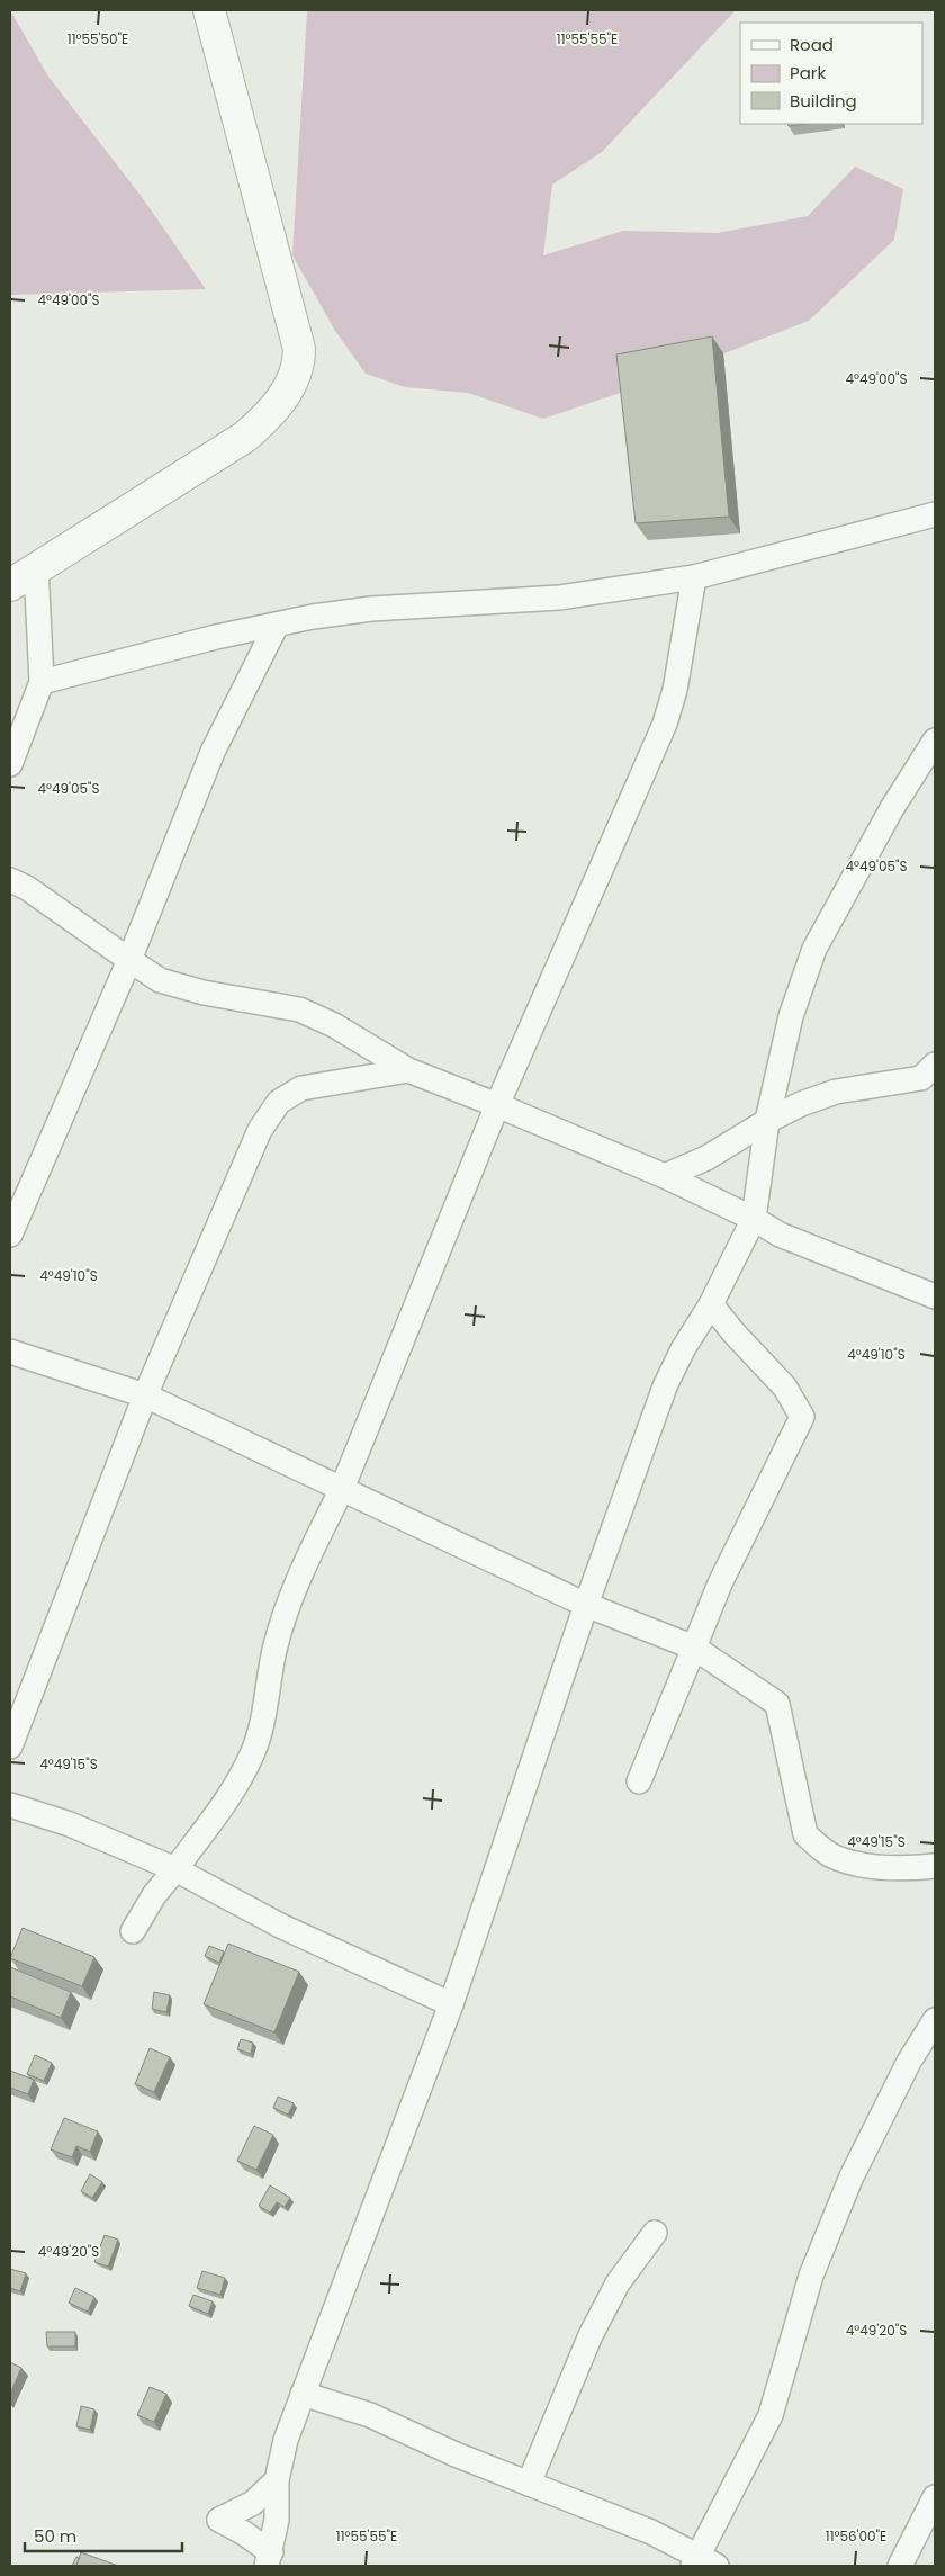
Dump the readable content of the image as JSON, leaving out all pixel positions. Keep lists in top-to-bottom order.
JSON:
{
  "legend": ["Road", "Park", "Building"],
  "scale_bar": "50 m",
  "coordinates": [
    "11°55'50\"E",
    "11°55'55\"E",
    "4°49'00\"S",
    "4°49'05\"S",
    "4°49'10\"S",
    "4°49'15\"S",
    "4°49'20\"S",
    "11°56'00\"E"
  ]
}
